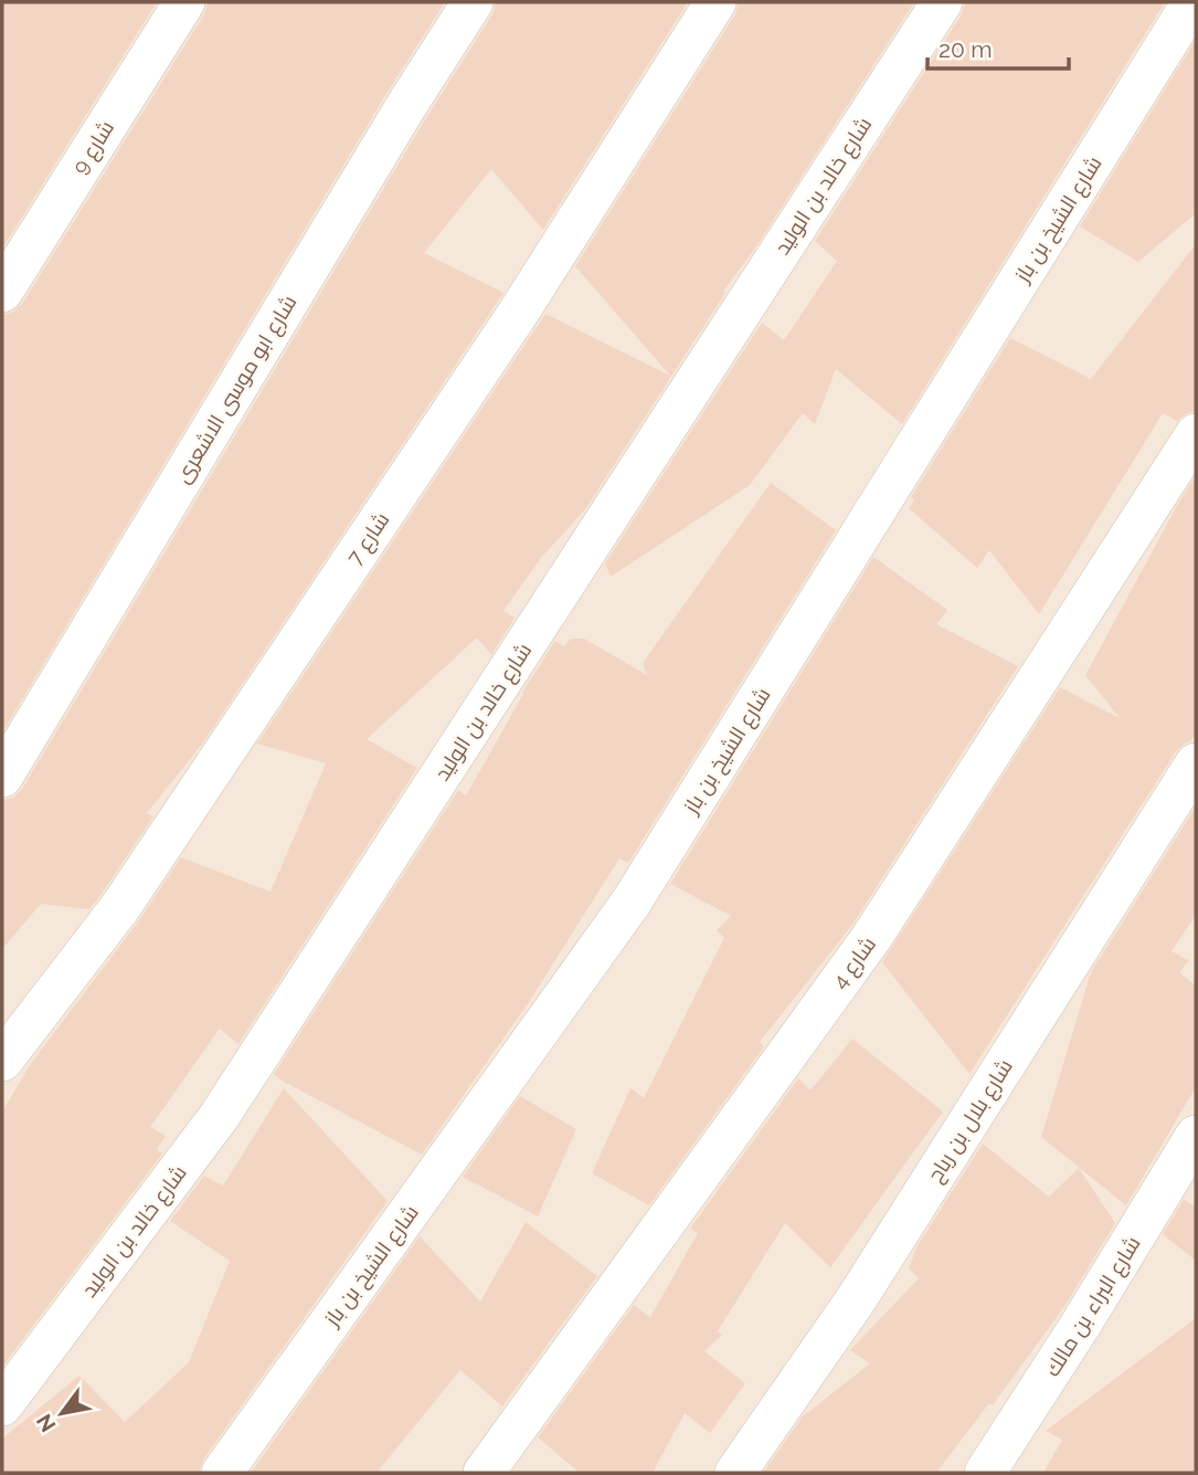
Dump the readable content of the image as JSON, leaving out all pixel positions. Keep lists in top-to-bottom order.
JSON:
{
  "streets": {
    "street": [
      "شارع 9",
      "شارع خالد بن الوليد",
      "شارع الشيخ بن باز",
      "شارع ابو موسى الاشعرى",
      "شارع 7",
      "شارع 4",
      "شارع بلال بن رباح",
      "شارع البراء بن مالك"
    ]
  },
  "scale_bar": "20 m",
  "north": "bottom left"
}
